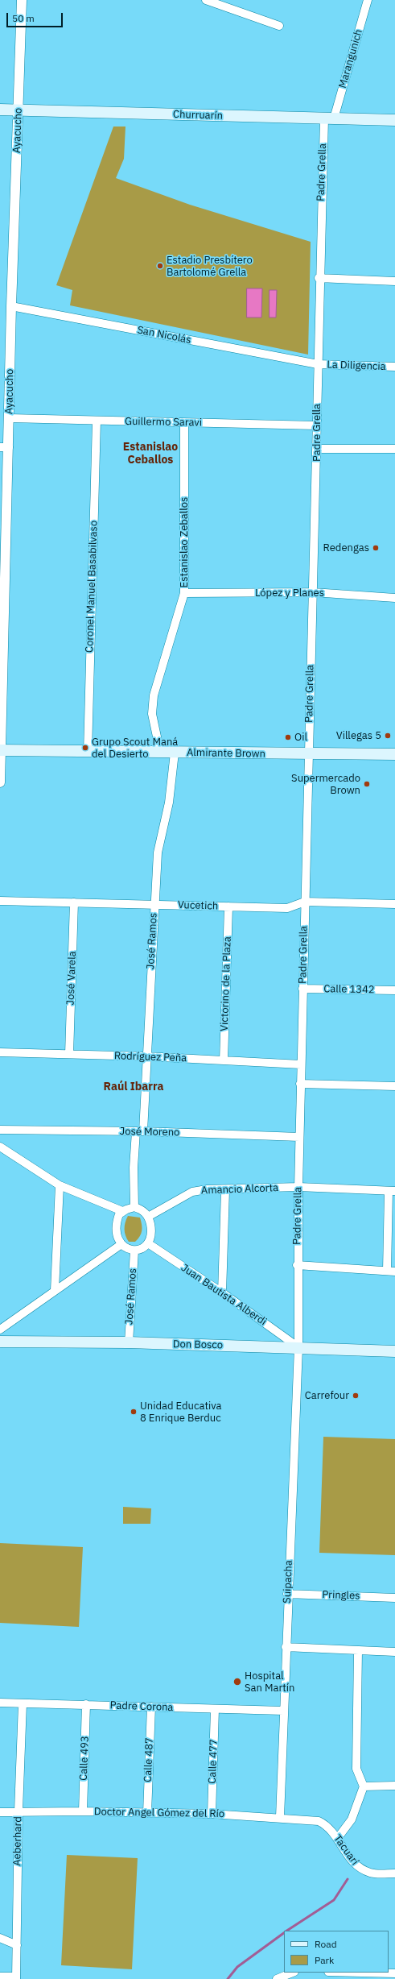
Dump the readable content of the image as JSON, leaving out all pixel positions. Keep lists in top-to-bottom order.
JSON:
{
  "streets": {
    "main road": ["Churruarín", "Almirante Brown", "Don Bosco"],
    "street": [
      "Marangunich",
      "Ayacucho",
      "Padre Grella",
      "San Nicolás",
      "La Diligencia",
      "Guillermo Saravi",
      "Estanislao Zeballos",
      "Coronel Manuel Basabilvaso",
      "López y Planes",
      "Vucetich",
      "José Ramos",
      "José Varela",
      "Victorino de la Plaza",
      "Calle 1342",
      "Rodríguez Peña",
      "José Moreno",
      "Amancio Alcorta",
      "Juan Bautista Alberdi",
      "Suipacha",
      "Pringles",
      "Padre Corona",
      "Calle 493",
      "Calle 487",
      "Calle 477",
      "Doctor Angel Gómez del Río",
      "Aeberhard",
      "Tacuarí"
    ]
  },
  "crossings": [
    ["Marangunich", "Churruarín"],
    ["Marangunich", "Padre Grella"],
    ["Churruarín", "Ayacucho"],
    ["Churruarín", "Padre Grella"],
    ["Ayacucho", "San Nicolás"],
    ["Ayacucho", "Guillermo Saravi"],
    ["Ayacucho", "Almirante Brown"],
    ["Padre Grella", "San Nicolás"],
    ["Padre Grella", "La Diligencia"],
    ["Padre Grella", "Guillermo Saravi"],
    ["Padre Grella", "López y Planes"],
    ["Padre Grella", "Almirante Brown"],
    ["Padre Grella", "Vucetich"],
    ["Padre Grella", "Calle 1342"],
    ["Padre Grella", "Rodríguez Peña"],
    ["Padre Grella", "José Moreno"],
    ["Padre Grella", "Amancio Alcorta"],
    ["Padre Grella", "Juan Bautista Alberdi"],
    ["Padre Grella", "Don Bosco"],
    ["Padre Grella", "Suipacha"],
    ["San Nicolás", "La Diligencia"],
    ["Guillermo Saravi", "Estanislao Zeballos"],
    ["Guillermo Saravi", "Coronel Manuel Basabilvaso"],
    ["Estanislao Zeballos", "López y Planes"],
    ["Estanislao Zeballos", "Almirante Brown"],
    ["Coronel Manuel Basabilvaso", "Almirante Brown"],
    ["Almirante Brown", "José Ramos"],
    ["Vucetich", "José Ramos"],
    ["Vucetich", "José Varela"],
    ["Vucetich", "Victorino de la Plaza"],
    ["José Ramos", "Rodríguez Peña"],
    ["José Ramos", "José Moreno"],
    ["José Ramos", "Amancio Alcorta"],
    ["José Ramos", "Juan Bautista Alberdi"],
    ["José Ramos", "Don Bosco"],
    ["José Varela", "Rodríguez Peña"],
    ["Victorino de la Plaza", "Rodríguez Peña"],
    ["Amancio Alcorta", "Juan Bautista Alberdi"],
    ["Juan Bautista Alberdi", "Don Bosco"],
    ["Juan Bautista Alberdi", "Suipacha"],
    ["Don Bosco", "Suipacha"],
    ["Suipacha", "Pringles"],
    ["Suipacha", "Padre Corona"],
    ["Suipacha", "Doctor Angel Gómez del Río"],
    ["Padre Corona", "Calle 493"],
    ["Padre Corona", "Calle 487"],
    ["Padre Corona", "Calle 477"],
    ["Padre Corona", "Aeberhard"],
    ["Calle 493", "Doctor Angel Gómez del Río"],
    ["Calle 487", "Doctor Angel Gómez del Río"],
    ["Calle 477", "Doctor Angel Gómez del Río"],
    ["Doctor Angel Gómez del Río", "Aeberhard"],
    ["Doctor Angel Gómez del Río", "Tacuarí"]
  ],
  "districts": ["Estanislao Ceballos", "Raúl Ibarra"],
  "places": [
    "Estadio Presbítero Bartolomé Grella",
    "Redengas",
    "Villegas 5",
    "Oil",
    "Grupo Scout Maná del Desierto",
    "Supermercado Brown",
    "Carrefour",
    "Unidad Educativa 8 Enrique Berduc",
    "Hospital San Martín"
  ],
  "legend": ["Road", "Park"],
  "scale_bar": "50 m"
}
